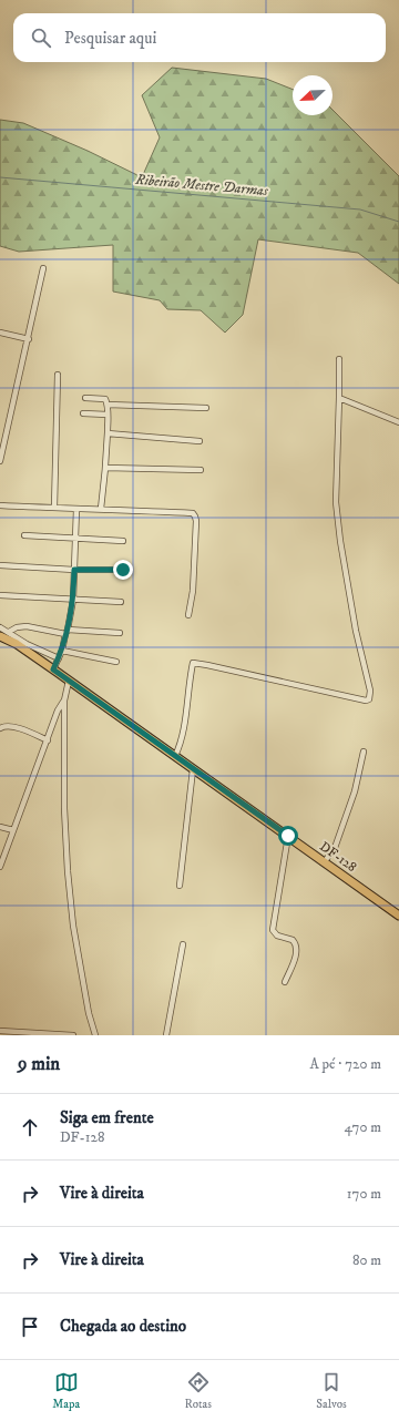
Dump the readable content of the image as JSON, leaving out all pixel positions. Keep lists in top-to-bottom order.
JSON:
{
  "streets": {
    "main road": ["DF-128"]
  },
  "water": ["Ribeirão Mestre Darmas"],
  "north": "bottom left",
  "page": {
    "search": "Pesquisar aqui",
    "heading": ["9 min", "A pé · 720 m"],
    "list": [
      ["Siga em frente", "DF-128", "470 m"],
      ["Vire à direita", "170 m"],
      ["Vire à direita", "80 m"],
      "Chegada ao destino"
    ],
    "nav": ["Mapa", "Rotas", "Salvos"]
  }
}
